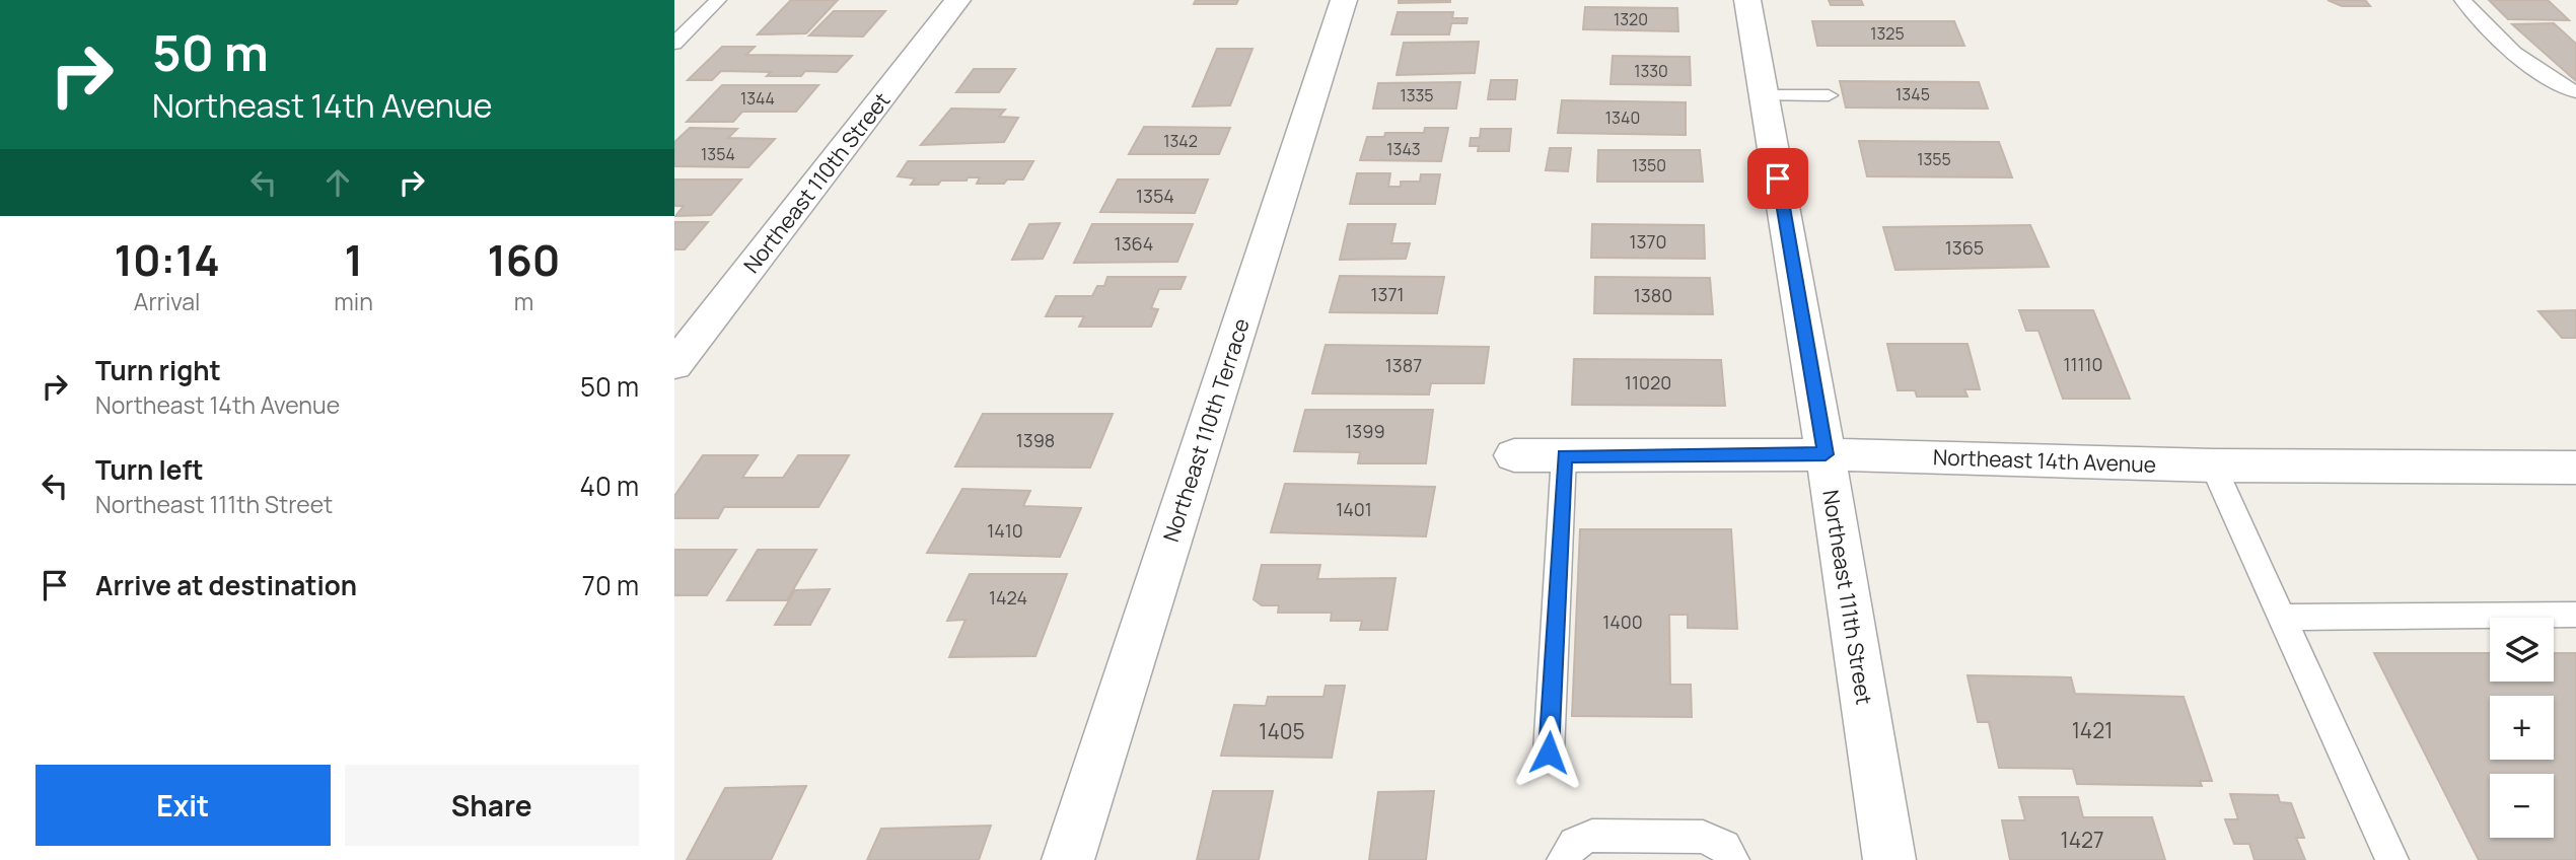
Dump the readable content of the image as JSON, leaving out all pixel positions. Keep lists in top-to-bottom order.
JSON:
{
  "streets": {
    "street": [
      "Northeast 110th Street",
      "Northeast 110th Terrace",
      "Northeast 14th Avenue",
      "Northeast 111th Street"
    ]
  },
  "crossings": [
    ["Northeast 14th Avenue", "Northeast 111th Street"]
  ],
  "house_numbers": [
    "1320",
    "1325",
    "1330",
    "1345",
    "1335",
    "1344",
    "1340",
    "1342",
    "1343",
    "1354",
    "1355",
    "1350",
    "1354",
    "1370",
    "1364",
    "1365",
    "1371",
    "1380",
    "11110",
    "1387",
    "11020",
    "1399",
    "1398",
    "1401",
    "1410",
    "1424",
    "1400",
    "1421",
    "1405",
    "1427"
  ],
  "page": {
    "turn": ["50 m", "Northeast 14th Avenue"],
    "eta": [
      "10:14",
      "Arrival",
      "1",
      "min",
      "160",
      "m"
    ],
    "list": [
      {
        "name": "Turn right",
        "note": "Northeast 14th Avenue",
        "value": "50 m"
      },
      {
        "name": "Turn left",
        "note": "Northeast 111th Street",
        "value": "40 m"
      },
      {
        "name": "Arrive at destination",
        "value": "70 m"
      }
    ],
    "map_buttons": ["+", "−"],
    "buttons": ["Exit", "Share"]
  }
}
